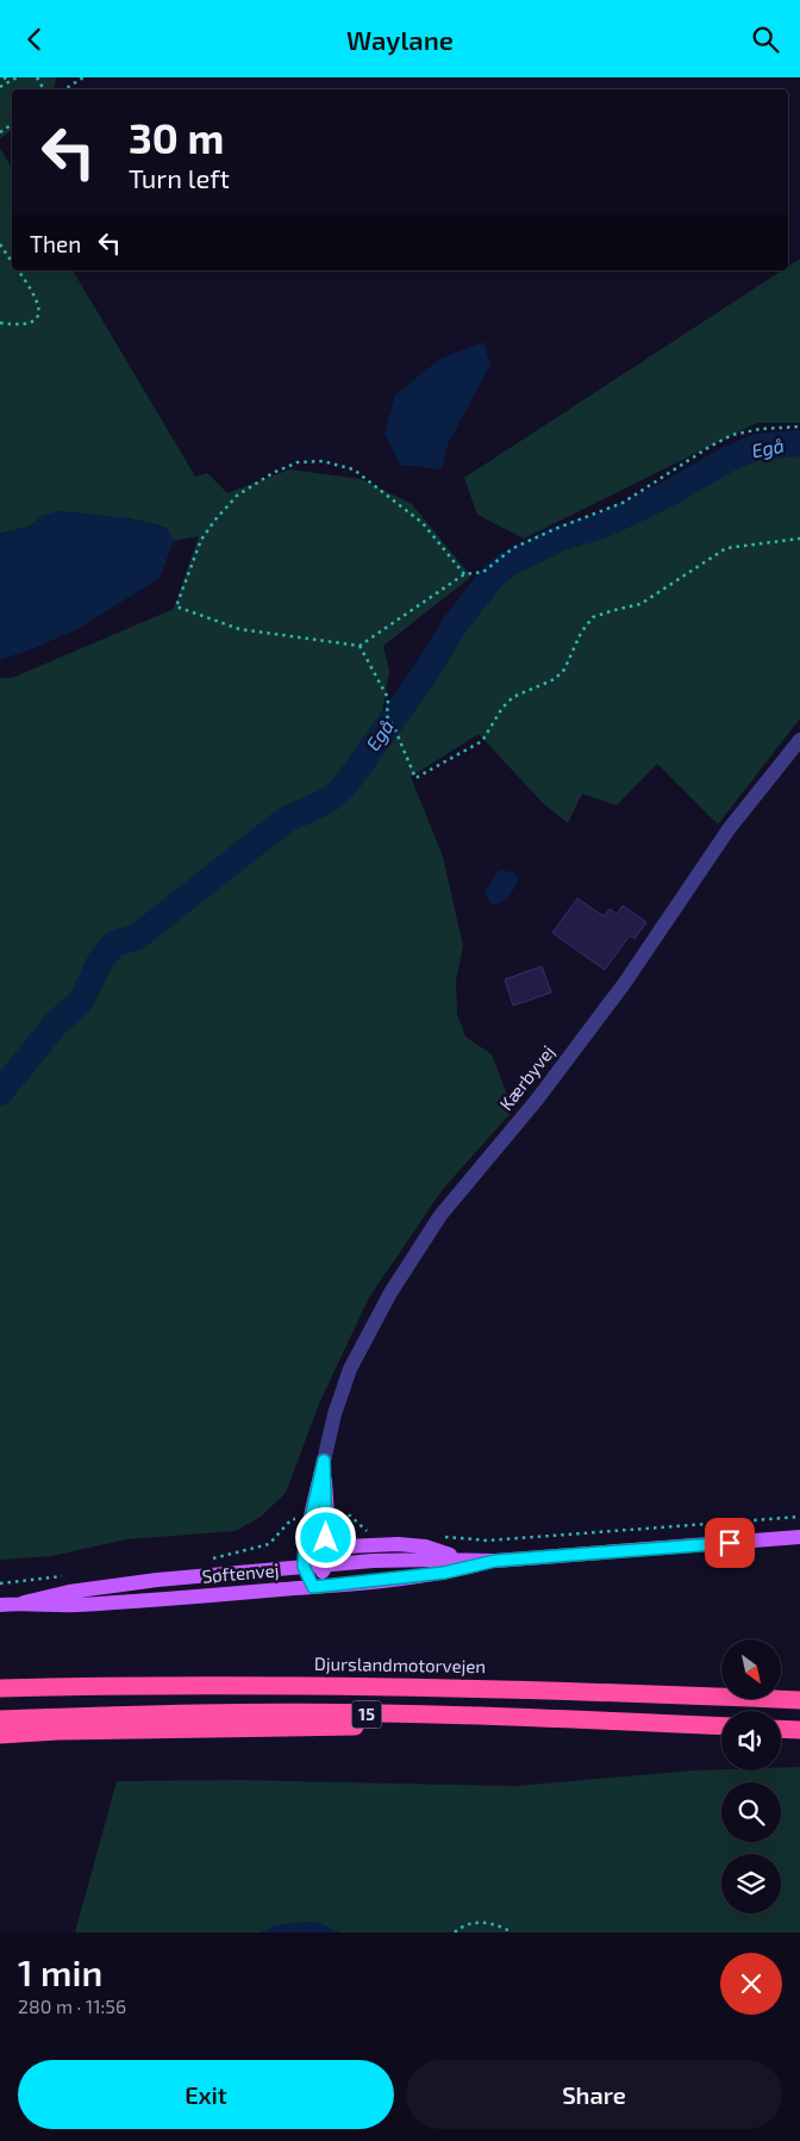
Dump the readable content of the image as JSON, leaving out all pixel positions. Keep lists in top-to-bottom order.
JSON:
{
  "streets": {
    "highway": ["Djurslandmotorvejen", "15"],
    "main road": ["Søftenvej"],
    "street": ["Kærbyvej"]
  },
  "water": ["Egå"],
  "north": "bottom right",
  "page": {
    "header": "Waylane",
    "turn": ["30 m", "Turn left"],
    "then": "Then",
    "heading": ["1 min", "280 m · 11:56"],
    "buttons": ["Exit", "Share"]
  }
}
